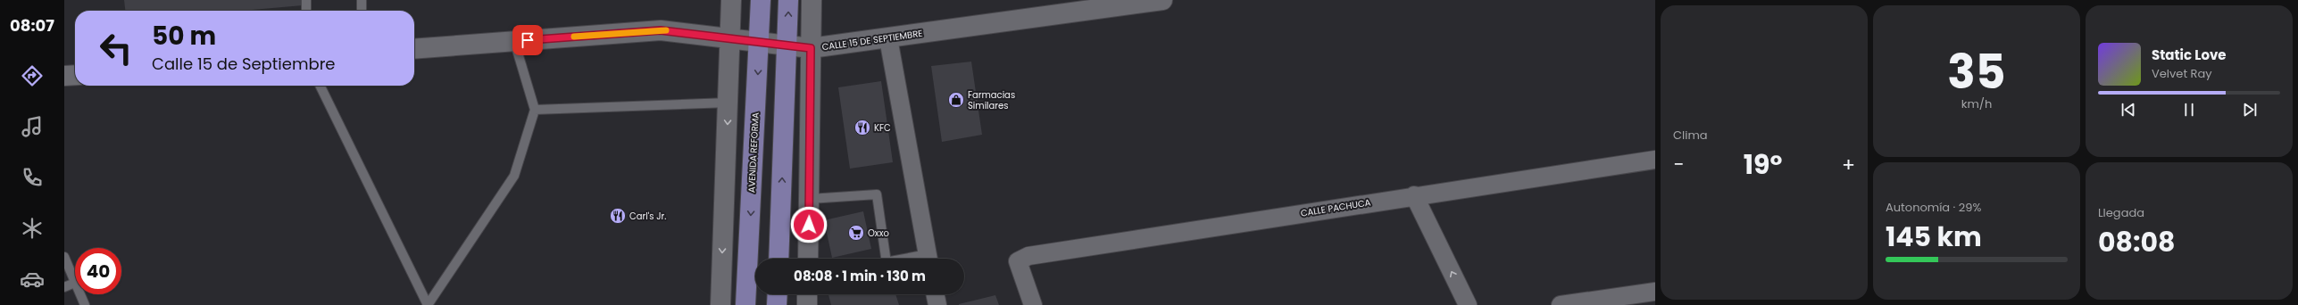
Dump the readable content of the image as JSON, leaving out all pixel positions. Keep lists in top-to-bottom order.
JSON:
{
  "streets": {
    "main road": ["AVENIDA REFORMA"],
    "street": ["CALLE 15 DE SEPTIEMBRE", "CALLE PACHUCA"]
  },
  "crossings": [
    ["CALLE 15 DE SEPTIEMBRE", "AVENIDA REFORMA"]
  ],
  "places": {
    "shop": ["Farmacias Similares"],
    "restaurant": ["KFC", "Carl's Jr."],
    "supermarket": ["Oxxo"]
  },
  "page": {
    "tabs": "08:07",
    "tile": [
      "Clima",
      ["35", "km/h"],
      ["Autonomía · 29%", "145 km"],
      ["Llegada", "08:08"]
    ],
    "turn": ["50 m", "Calle 15 de Septiembre"],
    "song": ["Static Love", "Velvet Ray"],
    "heat": ["−", "19°", "+"],
    "limit": "40",
    "trip": "08:08 · 1 min · 130 m"
  }
}
